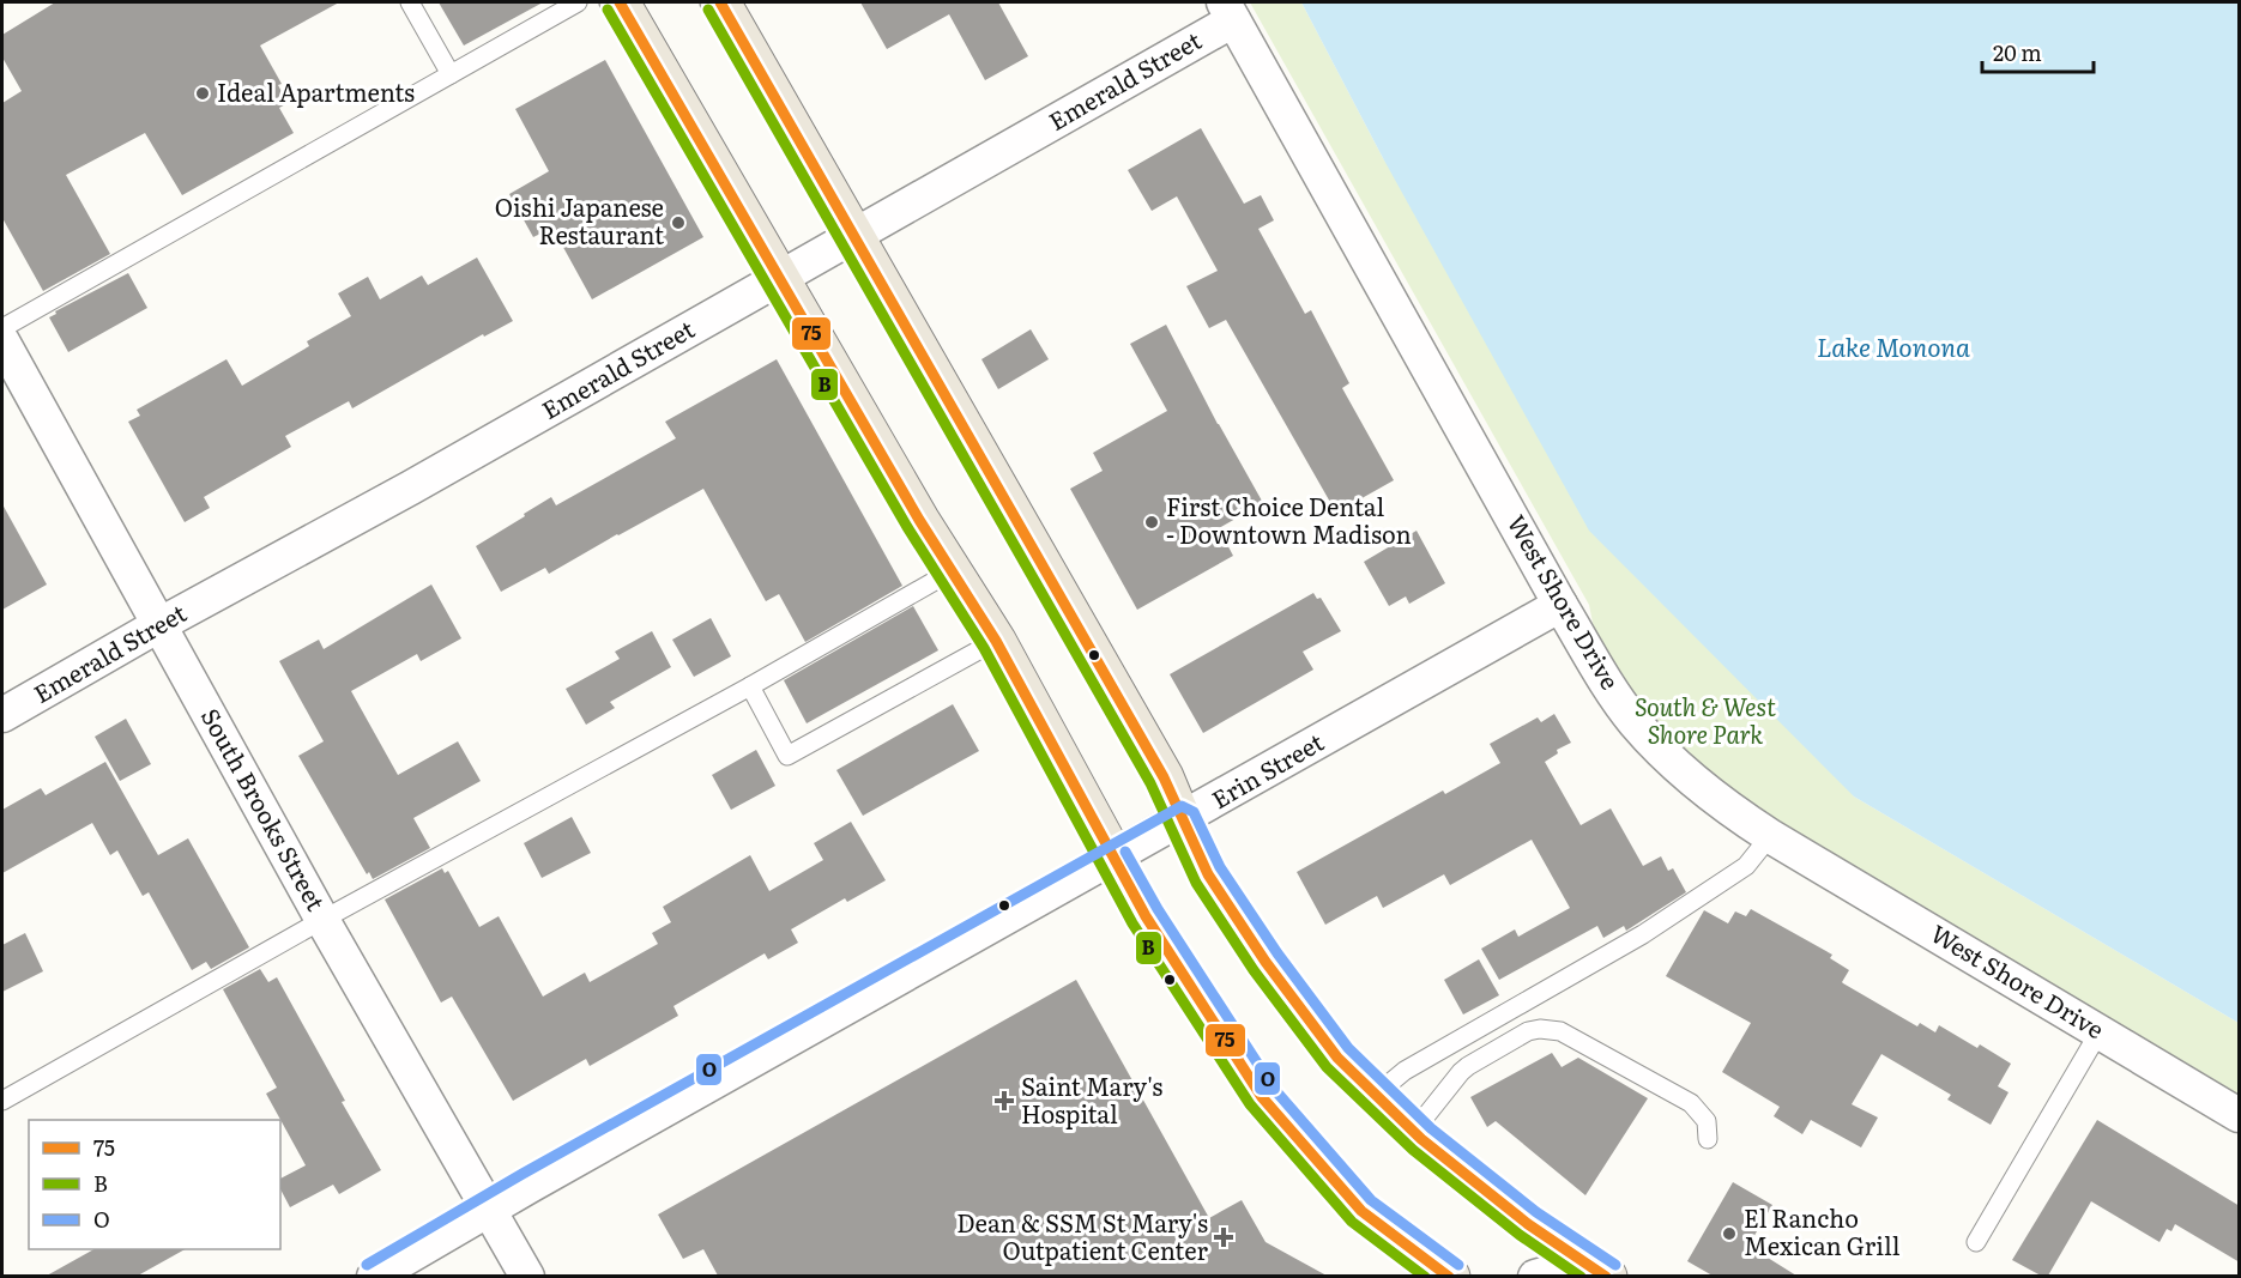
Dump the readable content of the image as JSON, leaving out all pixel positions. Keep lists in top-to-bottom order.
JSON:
{
  "streets": {
    "street": [
      "Emerald Street",
      "West Shore Drive",
      "Erin Street",
      "South Brooks Street"
    ]
  },
  "crossings": [
    ["Emerald Street", "West Shore Drive"],
    ["Emerald Street", "South Brooks Street"],
    ["West Shore Drive", "Erin Street"],
    ["Erin Street", "South Brooks Street"]
  ],
  "water": ["Lake Monona"],
  "parks": ["South & West Shore Park"],
  "places": {
    "other": [
      "Ideal Apartments",
      "Oishi Japanese Restaurant",
      "First Choice Dental - Downtown Madison",
      "El Rancho Mexican Grill"
    ],
    "health": ["Saint Mary's Hospital", "Dean & SSM St Mary's Outpatient Center"]
  },
  "lines": ["transit line 75", "transit line B", "transit line O"],
  "legend": ["75", "B", "O"],
  "scale_bar": "20 m"
}
